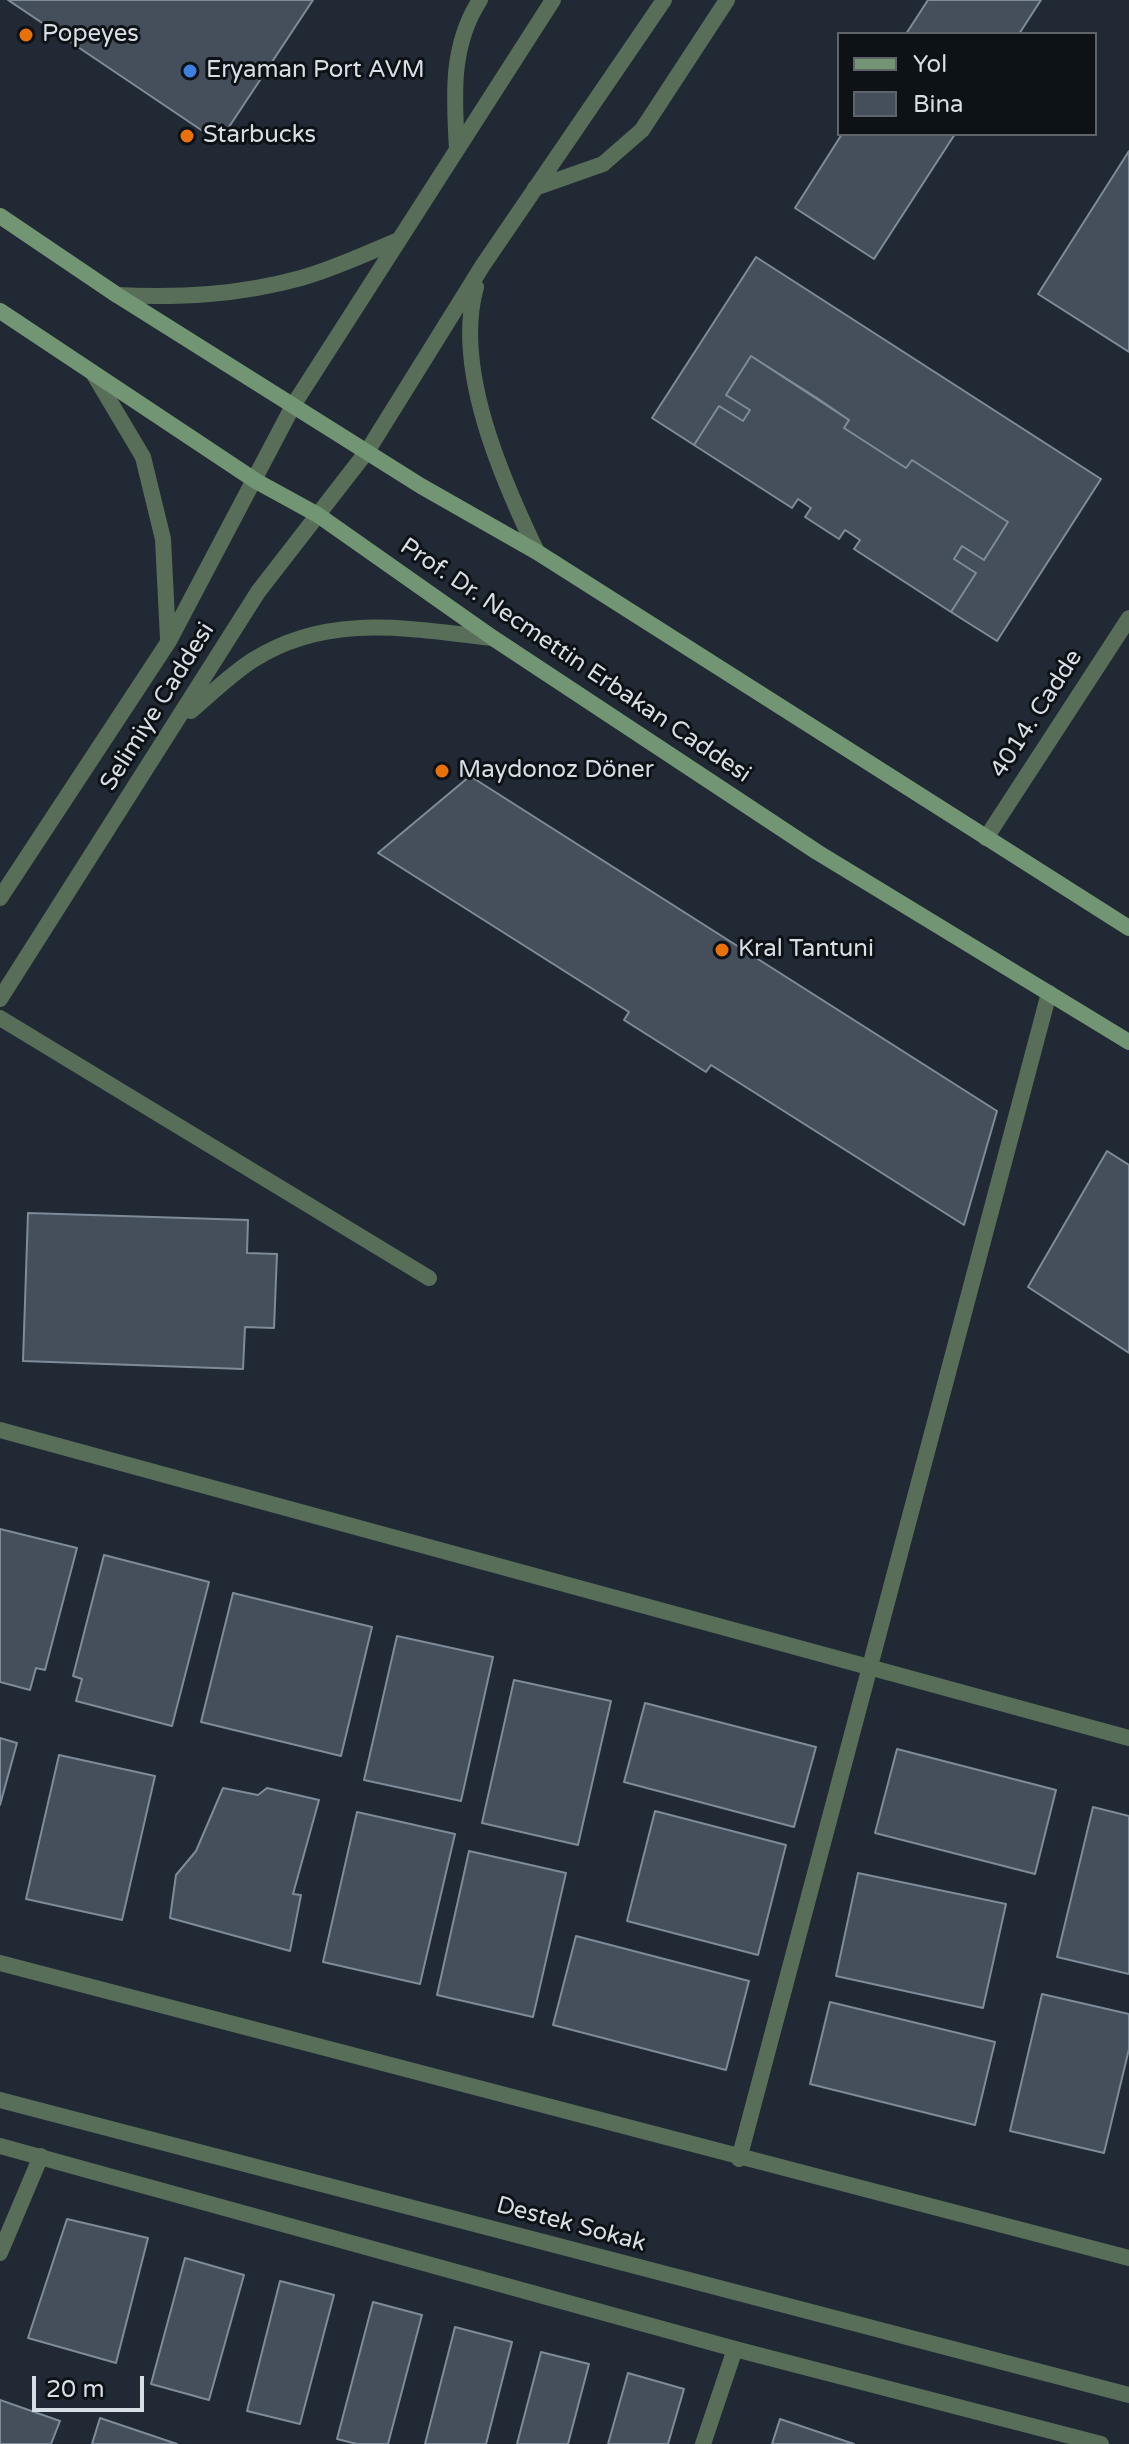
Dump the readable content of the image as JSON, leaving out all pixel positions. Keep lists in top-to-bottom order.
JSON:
{
  "streets": {
    "main road": ["Prof. Dr. Necmettin Erbakan Caddesi"],
    "street": ["Selimiye Caddesi", "4014. Cadde", "Destek Sokak"]
  },
  "crossings": [
    ["Prof. Dr. Necmettin Erbakan Caddesi", "Selimiye Caddesi"]
  ],
  "places": [
    "Popeyes",
    "Eryaman Port AVM",
    "Starbucks",
    "Maydonoz Döner",
    "Kral Tantuni"
  ],
  "legend": ["Yol", "Bina"],
  "scale_bar": "20 m"
}
